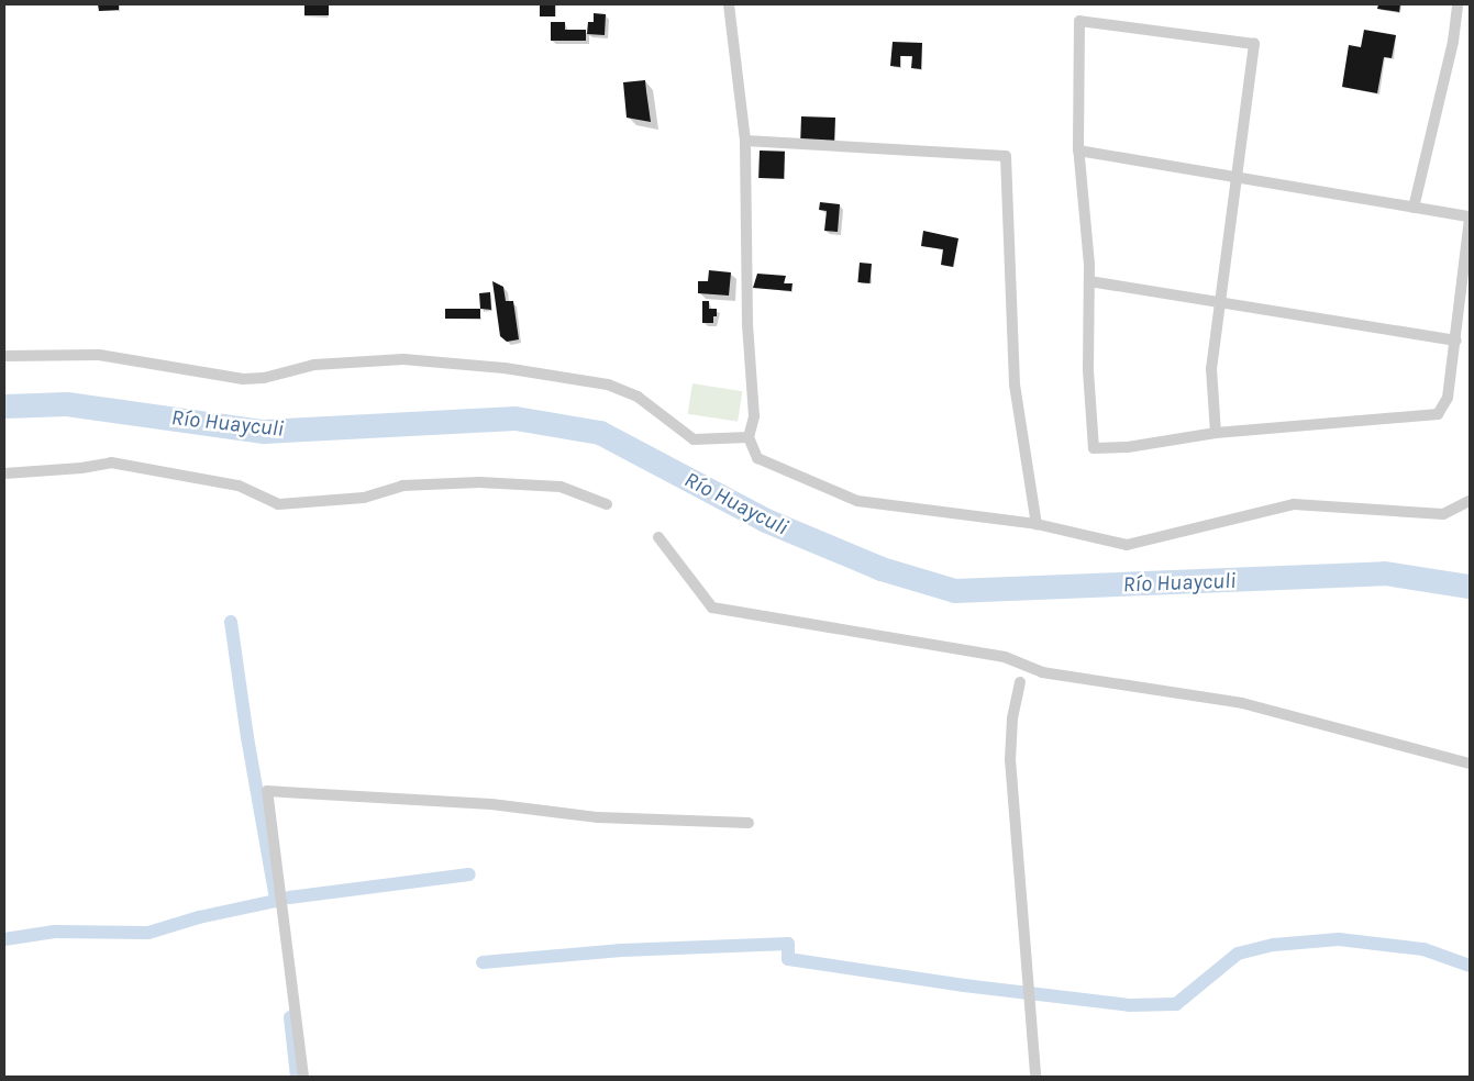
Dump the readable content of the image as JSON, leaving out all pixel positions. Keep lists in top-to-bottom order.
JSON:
{
  "water": ["Río Huayculi"]
}
